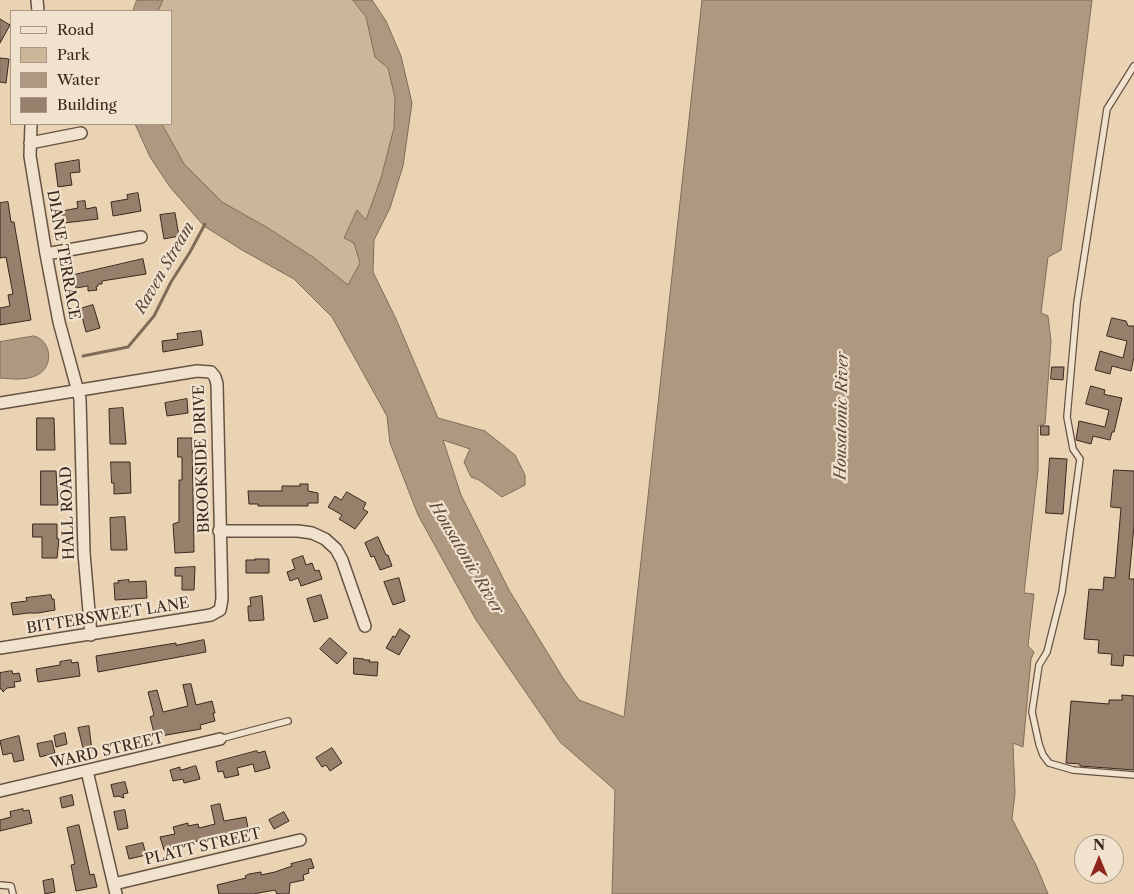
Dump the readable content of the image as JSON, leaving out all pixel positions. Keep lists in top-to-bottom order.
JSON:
{
  "streets": {
    "street": [
      "DIANE TERRACE",
      "BROOKSIDE DRIVE",
      "HALL ROAD",
      "BITTERSWEET LANE",
      "WARD STREET",
      "PLATT STREET"
    ]
  },
  "crossings": [
    ["DIANE TERRACE", "BROOKSIDE DRIVE"],
    ["DIANE TERRACE", "HALL ROAD"],
    ["BROOKSIDE DRIVE", "HALL ROAD"],
    ["BROOKSIDE DRIVE", "BITTERSWEET LANE"],
    ["HALL ROAD", "BITTERSWEET LANE"]
  ],
  "water": ["Raven Stream", "Housatonic River"],
  "legend": [
    "Road",
    "Park",
    "Water",
    "Building"
  ],
  "north": "top"
}
